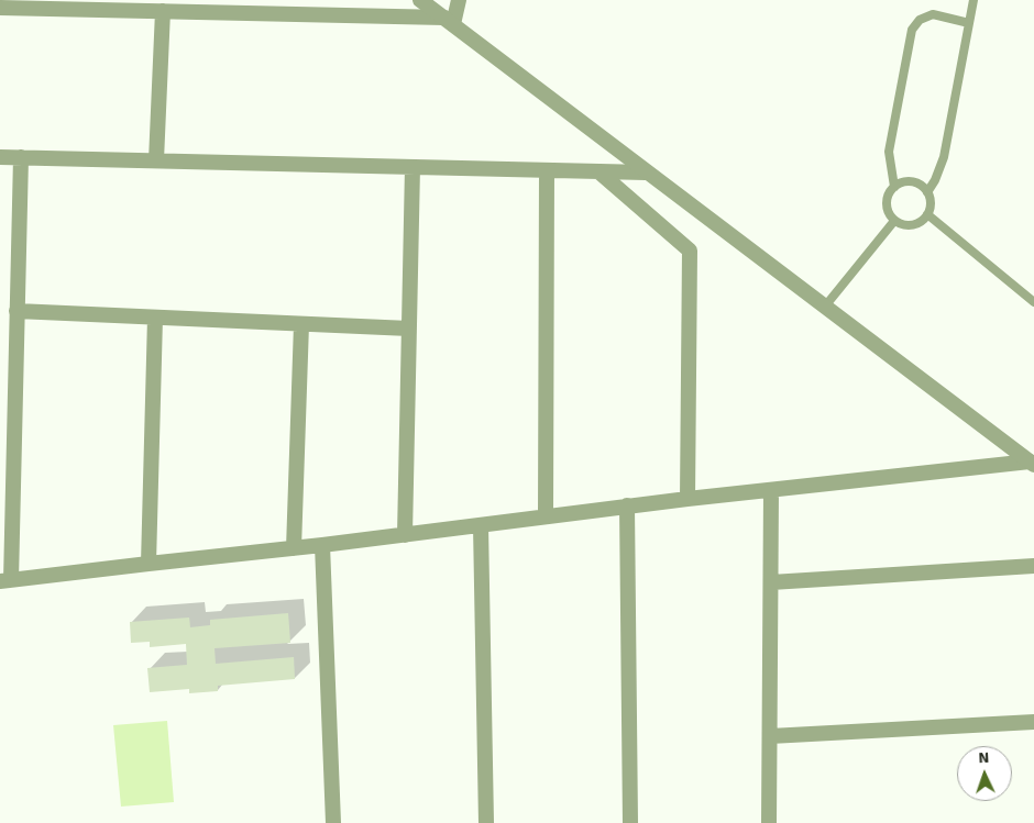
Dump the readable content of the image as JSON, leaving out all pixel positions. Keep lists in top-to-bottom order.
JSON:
{
  "north": "top"
}
